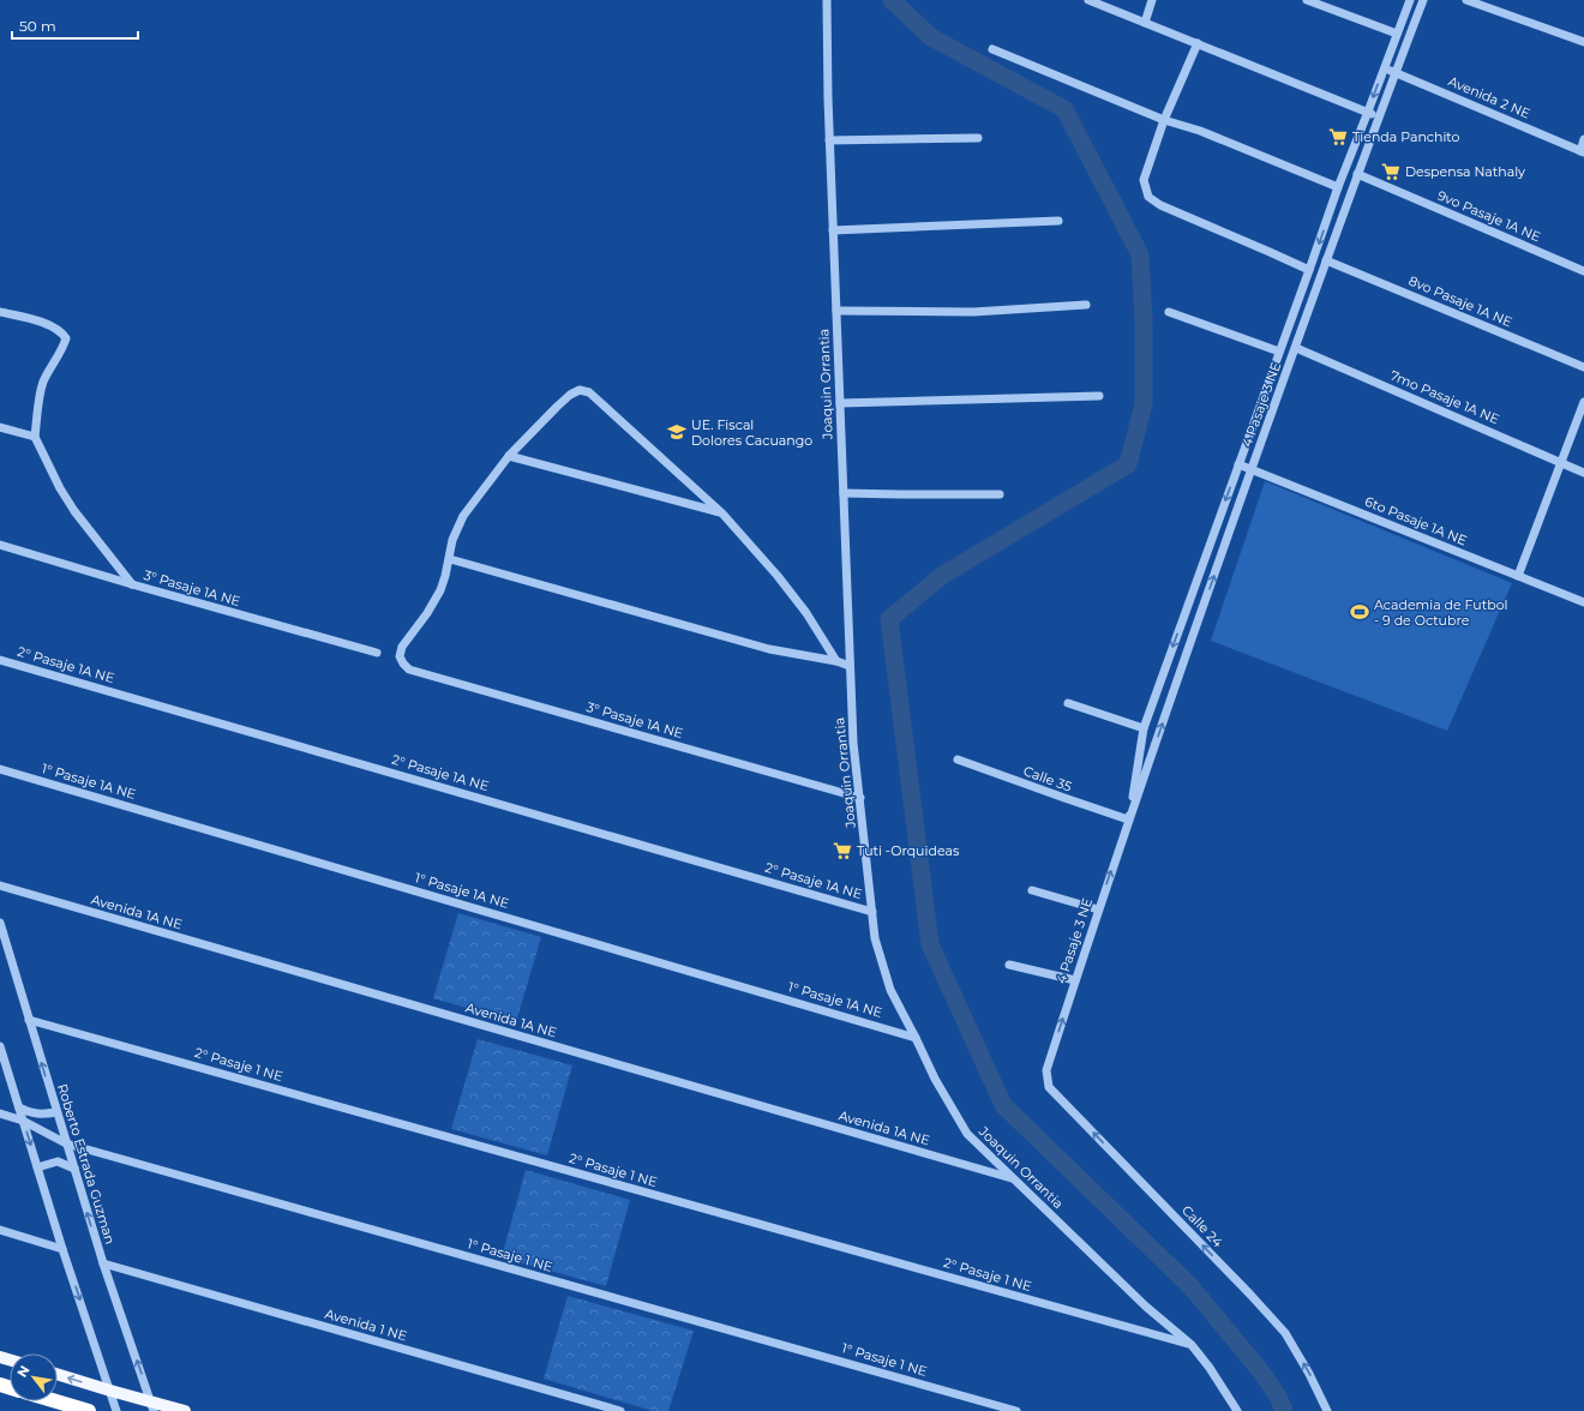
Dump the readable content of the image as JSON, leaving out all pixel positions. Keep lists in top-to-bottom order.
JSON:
{
  "streets": {
    "street": [
      "Avenida 2 NE",
      "9vo Pasaje 1A NE",
      "8vo Pasaje 1A NE",
      "Joaquin Orrantia",
      "7mo Pasaje 1A NE",
      "4 Pasaje 3 NE",
      "6to Pasaje 1A NE",
      "3° Pasaje 1A NE",
      "2° Pasaje 1A NE",
      "Calle 35",
      "1° Pasaje 1A NE",
      "Avenida 1A NE",
      "2° Pasaje 1 NE",
      "Roberto Estrada Guzman",
      "Calle 24",
      "1° Pasaje 1 NE",
      "Avenida 1 NE"
    ]
  },
  "crossings": [
    ["Avenida 2 NE", "4 Pasaje 3 NE"],
    ["9vo Pasaje 1A NE", "4 Pasaje 3 NE"],
    ["8vo Pasaje 1A NE", "4 Pasaje 3 NE"],
    ["Joaquin Orrantia", "3° Pasaje 1A NE"],
    ["Joaquin Orrantia", "2° Pasaje 1A NE"],
    ["Joaquin Orrantia", "1° Pasaje 1A NE"],
    ["Joaquin Orrantia", "Avenida 1A NE"],
    ["Joaquin Orrantia", "2° Pasaje 1 NE"],
    ["7mo Pasaje 1A NE", "4 Pasaje 3 NE"],
    ["4 Pasaje 3 NE", "6to Pasaje 1A NE"],
    ["4 Pasaje 3 NE", "Calle 35"],
    ["4 Pasaje 3 NE", "Calle 24"],
    ["2° Pasaje 1 NE", "Roberto Estrada Guzman"],
    ["Roberto Estrada Guzman", "1° Pasaje 1 NE"],
    ["Roberto Estrada Guzman", "Avenida 1 NE"]
  ],
  "one_way": ["Calle 24"],
  "places": {
    "supermarket": ["Tienda Panchito", "Despensa Nathaly", "Tuti -Orquideas"],
    "school or university": ["UE. Fiscal Dolores Cacuango"],
    "sports": ["Academia de Futbol - 9 de Octubre"]
  },
  "scale_bar": "50 m",
  "north": "top left"
}
